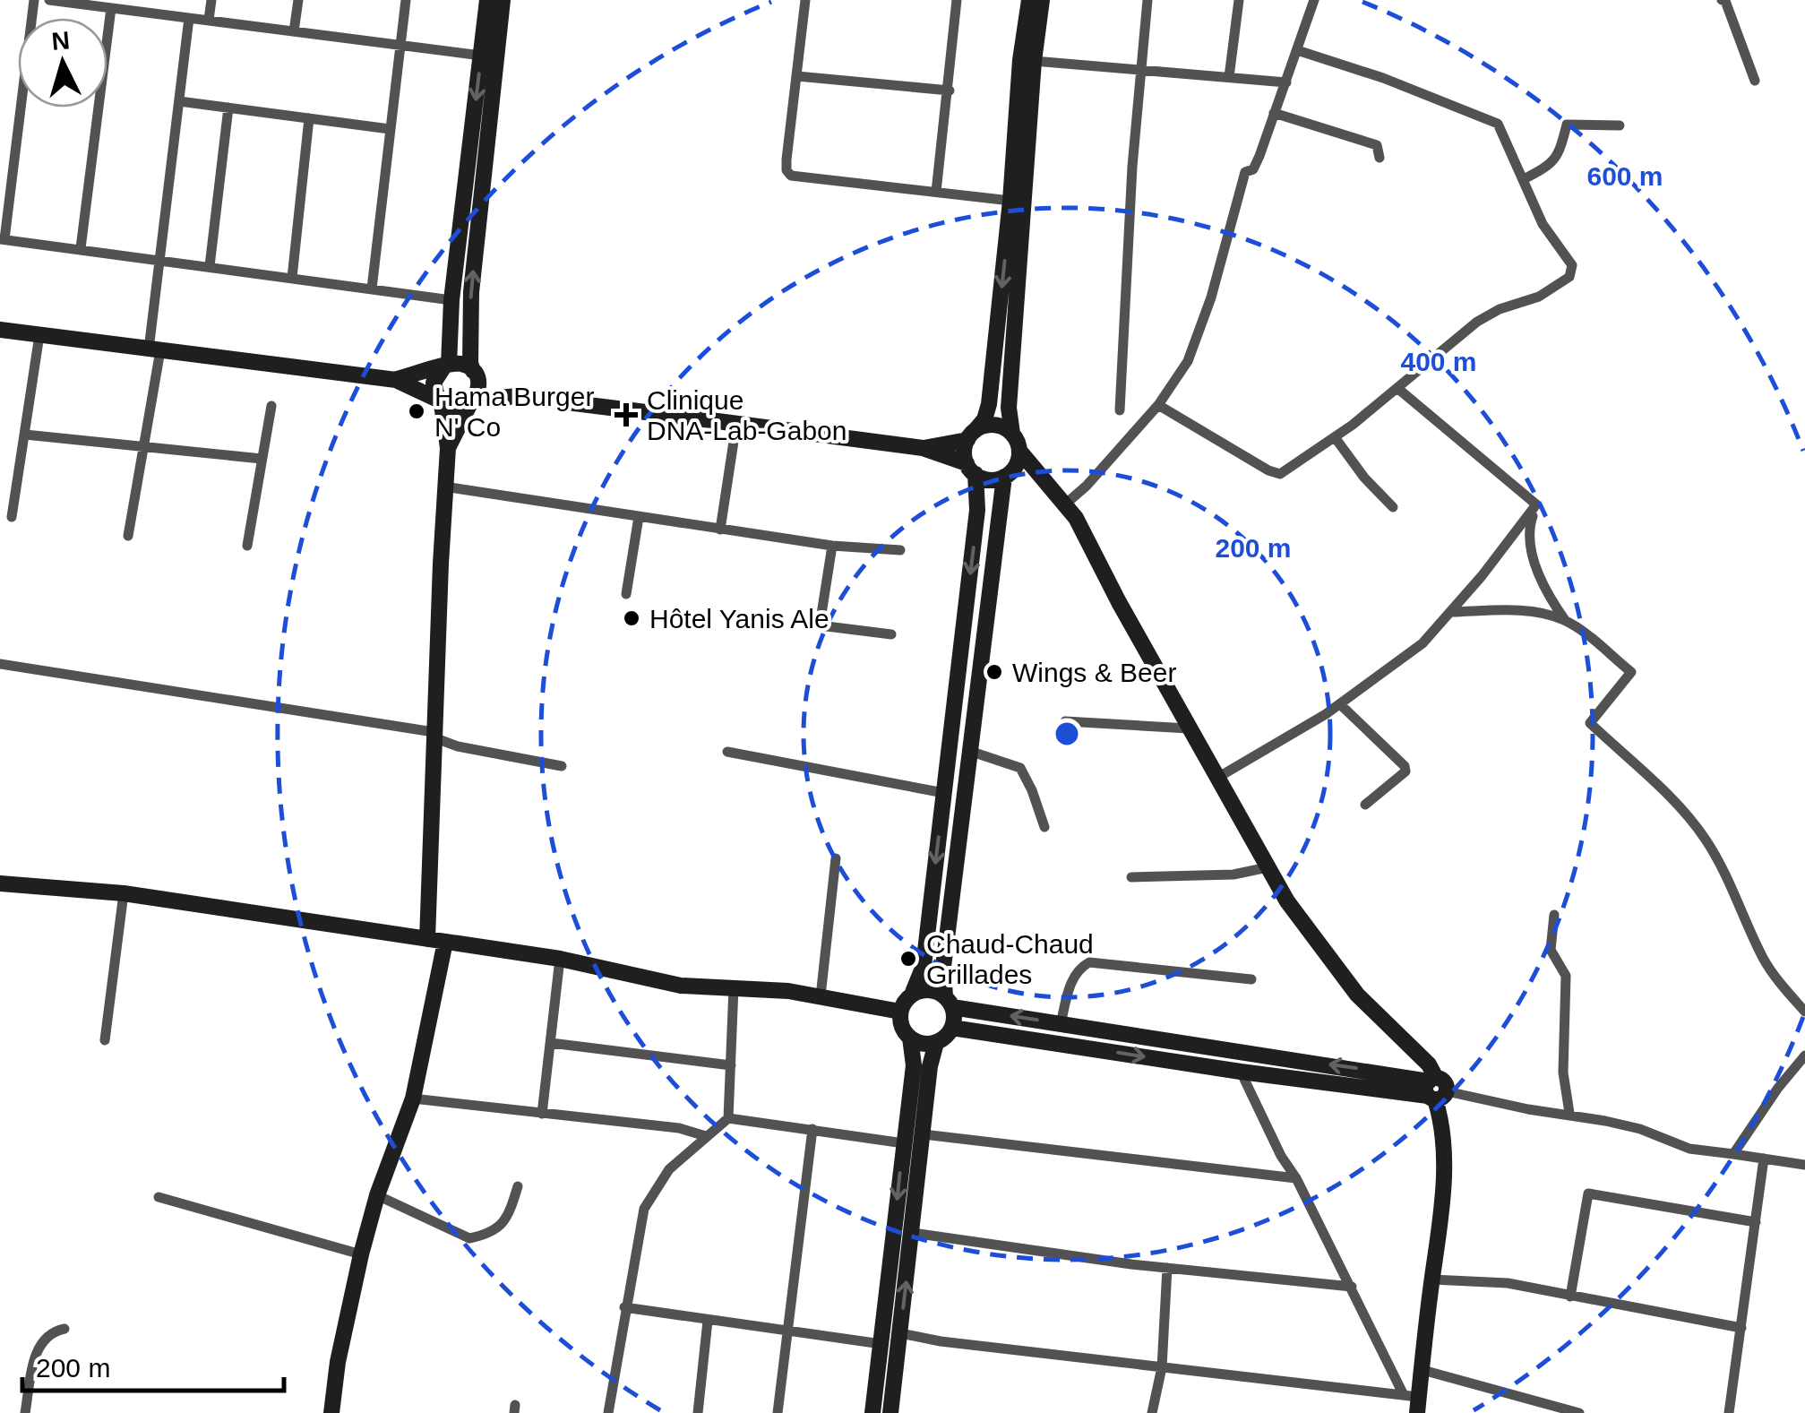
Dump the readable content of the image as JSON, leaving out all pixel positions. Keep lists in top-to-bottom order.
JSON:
{
  "places": {
    "other": [
      "Hama Burger N' Co",
      "Hôtel Yanis Ale",
      "Wings & Beer",
      "Chaud-Chaud Grillades"
    ],
    "health": ["Clinique DNA-Lab-Gabon"]
  },
  "scale_bar": "200 m",
  "north": "top",
  "rings": ["600 m", "400 m", "200 m"]
}
